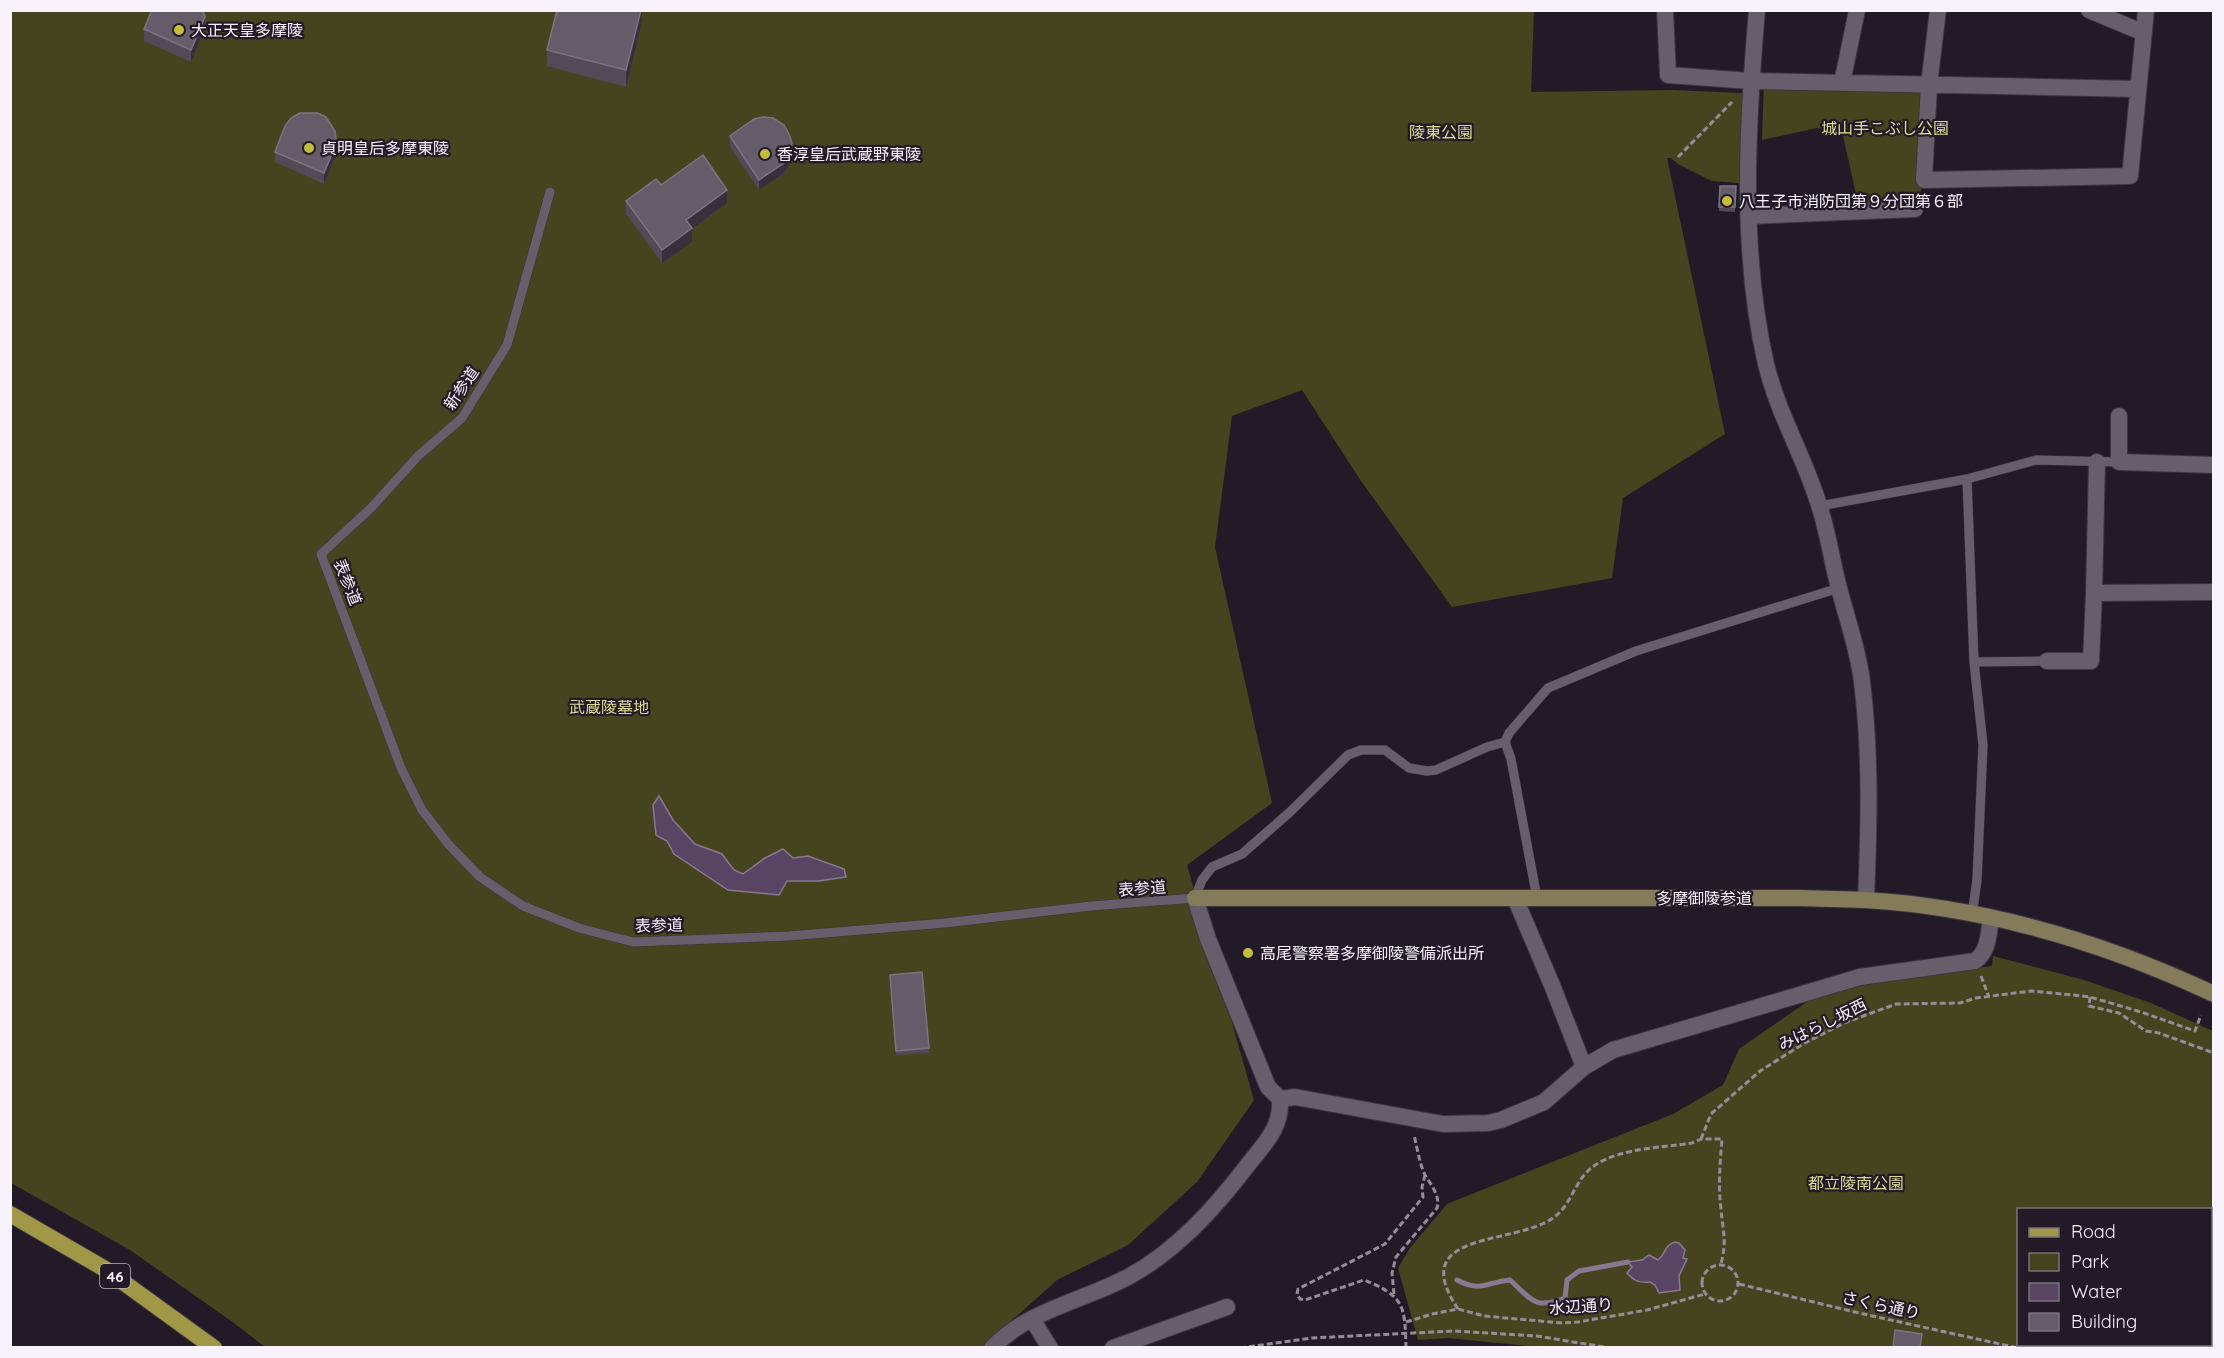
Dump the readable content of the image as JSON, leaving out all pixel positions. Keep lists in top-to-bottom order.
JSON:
{
  "streets": {
    "main road": ["多摩御陵参道", "46"],
    "lane": ["新参道", "表参道"],
    "path": ["みはらし坂西", "さくら通り", "水辺通り"]
  },
  "crossings": [
    ["新参道", "表参道"],
    ["表参道", "多摩御陵参道"],
    ["さくら通り", "水辺通り"]
  ],
  "parks": [
    "城山手こぶし公園",
    "陵東公園",
    "武蔵陵墓地",
    "都立陵南公園"
  ],
  "places": [
    "大正天皇多摩陵",
    "貞明皇后多摩東陵",
    "香淳皇后武蔵野東陵",
    "八王子市消防団第９分団第６部",
    "高尾警察署多摩御陵警備派出所"
  ],
  "legend": [
    "Road",
    "Park",
    "Water",
    "Building"
  ]
}
